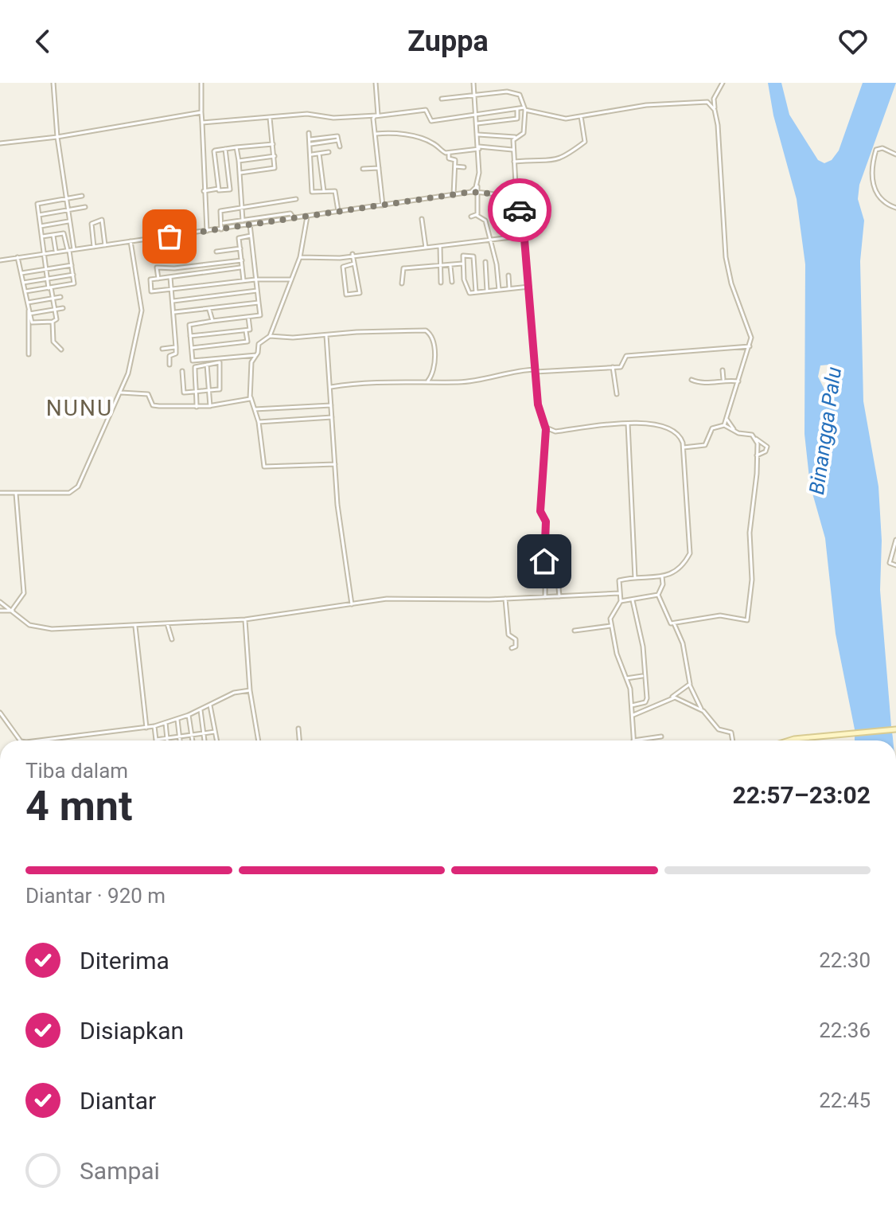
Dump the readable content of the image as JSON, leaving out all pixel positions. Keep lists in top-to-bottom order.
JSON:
{
  "districts": ["NUNU"],
  "water": ["Binangga Palu"],
  "page": {
    "header": "Zuppa",
    "heading": ["4 mnt", "Tiba dalam", "22:57–23:02"],
    "bar": "Diantar · 920 m",
    "list": [
      ["Diterima", "22:30"],
      ["Disiapkan", "22:36"],
      ["Diantar", "22:45"],
      "Sampai"
    ]
  }
}
